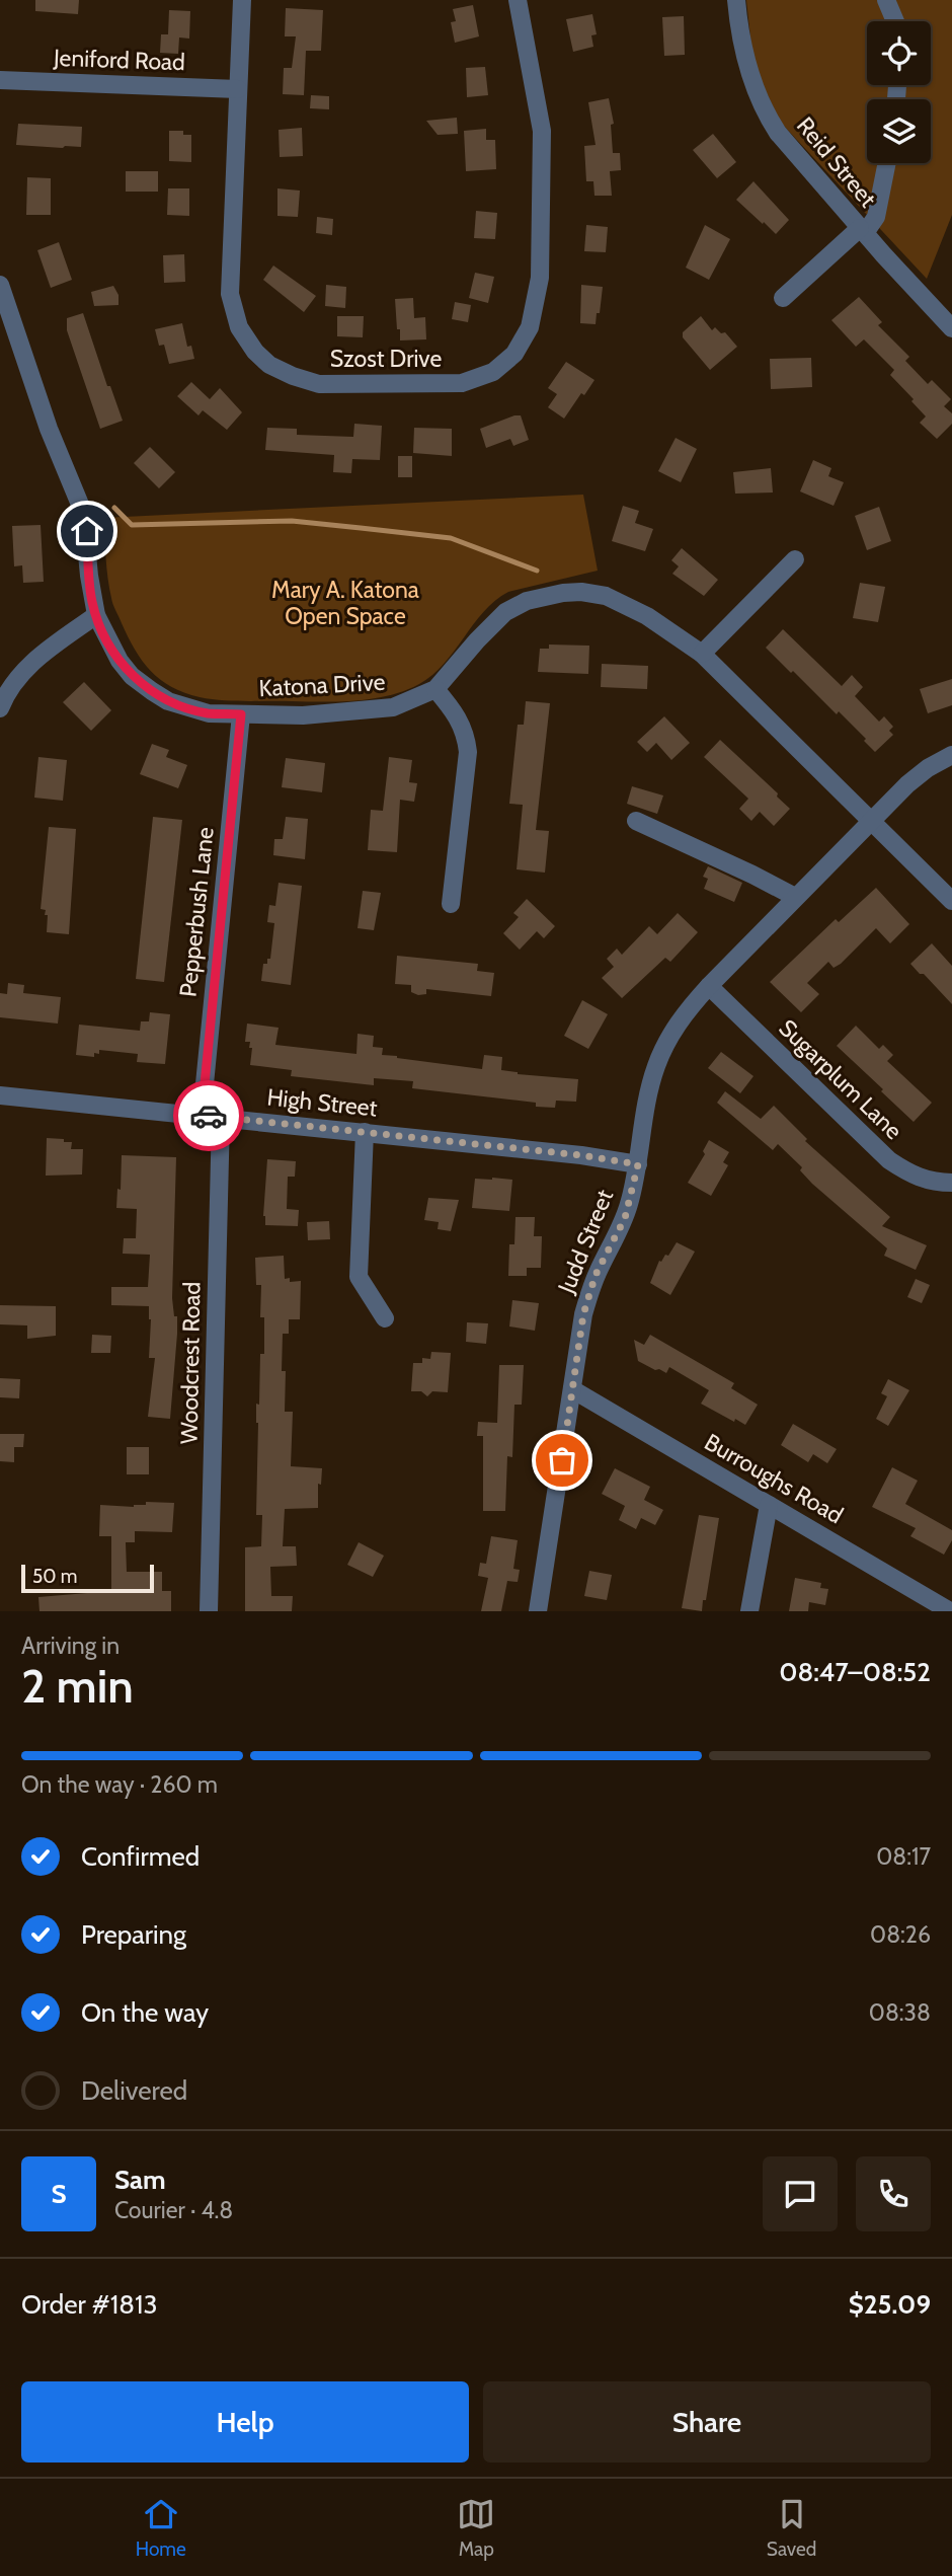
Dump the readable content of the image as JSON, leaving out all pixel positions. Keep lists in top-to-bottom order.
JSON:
{
  "streets": {
    "street": [
      "Jeniford Road",
      "Reid Street",
      "Szost Drive",
      "Katona Drive",
      "Pepperbush Lane",
      "Sugarplum Lane",
      "High Street",
      "Judd Street",
      "Woodcrest Road",
      "Burroughs Road"
    ]
  },
  "crossings": [
    ["Jeniford Road", "Szost Drive"],
    ["Katona Drive", "Pepperbush Lane"],
    ["Katona Drive", "Judd Street"],
    ["Pepperbush Lane", "High Street"],
    ["Sugarplum Lane", "Judd Street"],
    ["High Street", "Judd Street"],
    ["High Street", "Woodcrest Road"],
    ["Judd Street", "Burroughs Road"]
  ],
  "parks": ["Mary A. Katona Open Space"],
  "scale_bar": "50 m",
  "page": {
    "scale": "50 m",
    "heading": ["2 min", "Arriving in", "08:47–08:52"],
    "panel": [
      "Sam",
      "Courier · 4.8",
      "Order #1813",
      "$25.09"
    ],
    "bar": "On the way · 260 m",
    "list": [
      ["Confirmed", "08:17"],
      ["Preparing", "08:26"],
      ["On the way", "08:38"],
      "Delivered"
    ],
    "round": "S",
    "buttons": ["Help", "Share"],
    "tabs": ["Home", "Map", "Saved"]
  }
}
